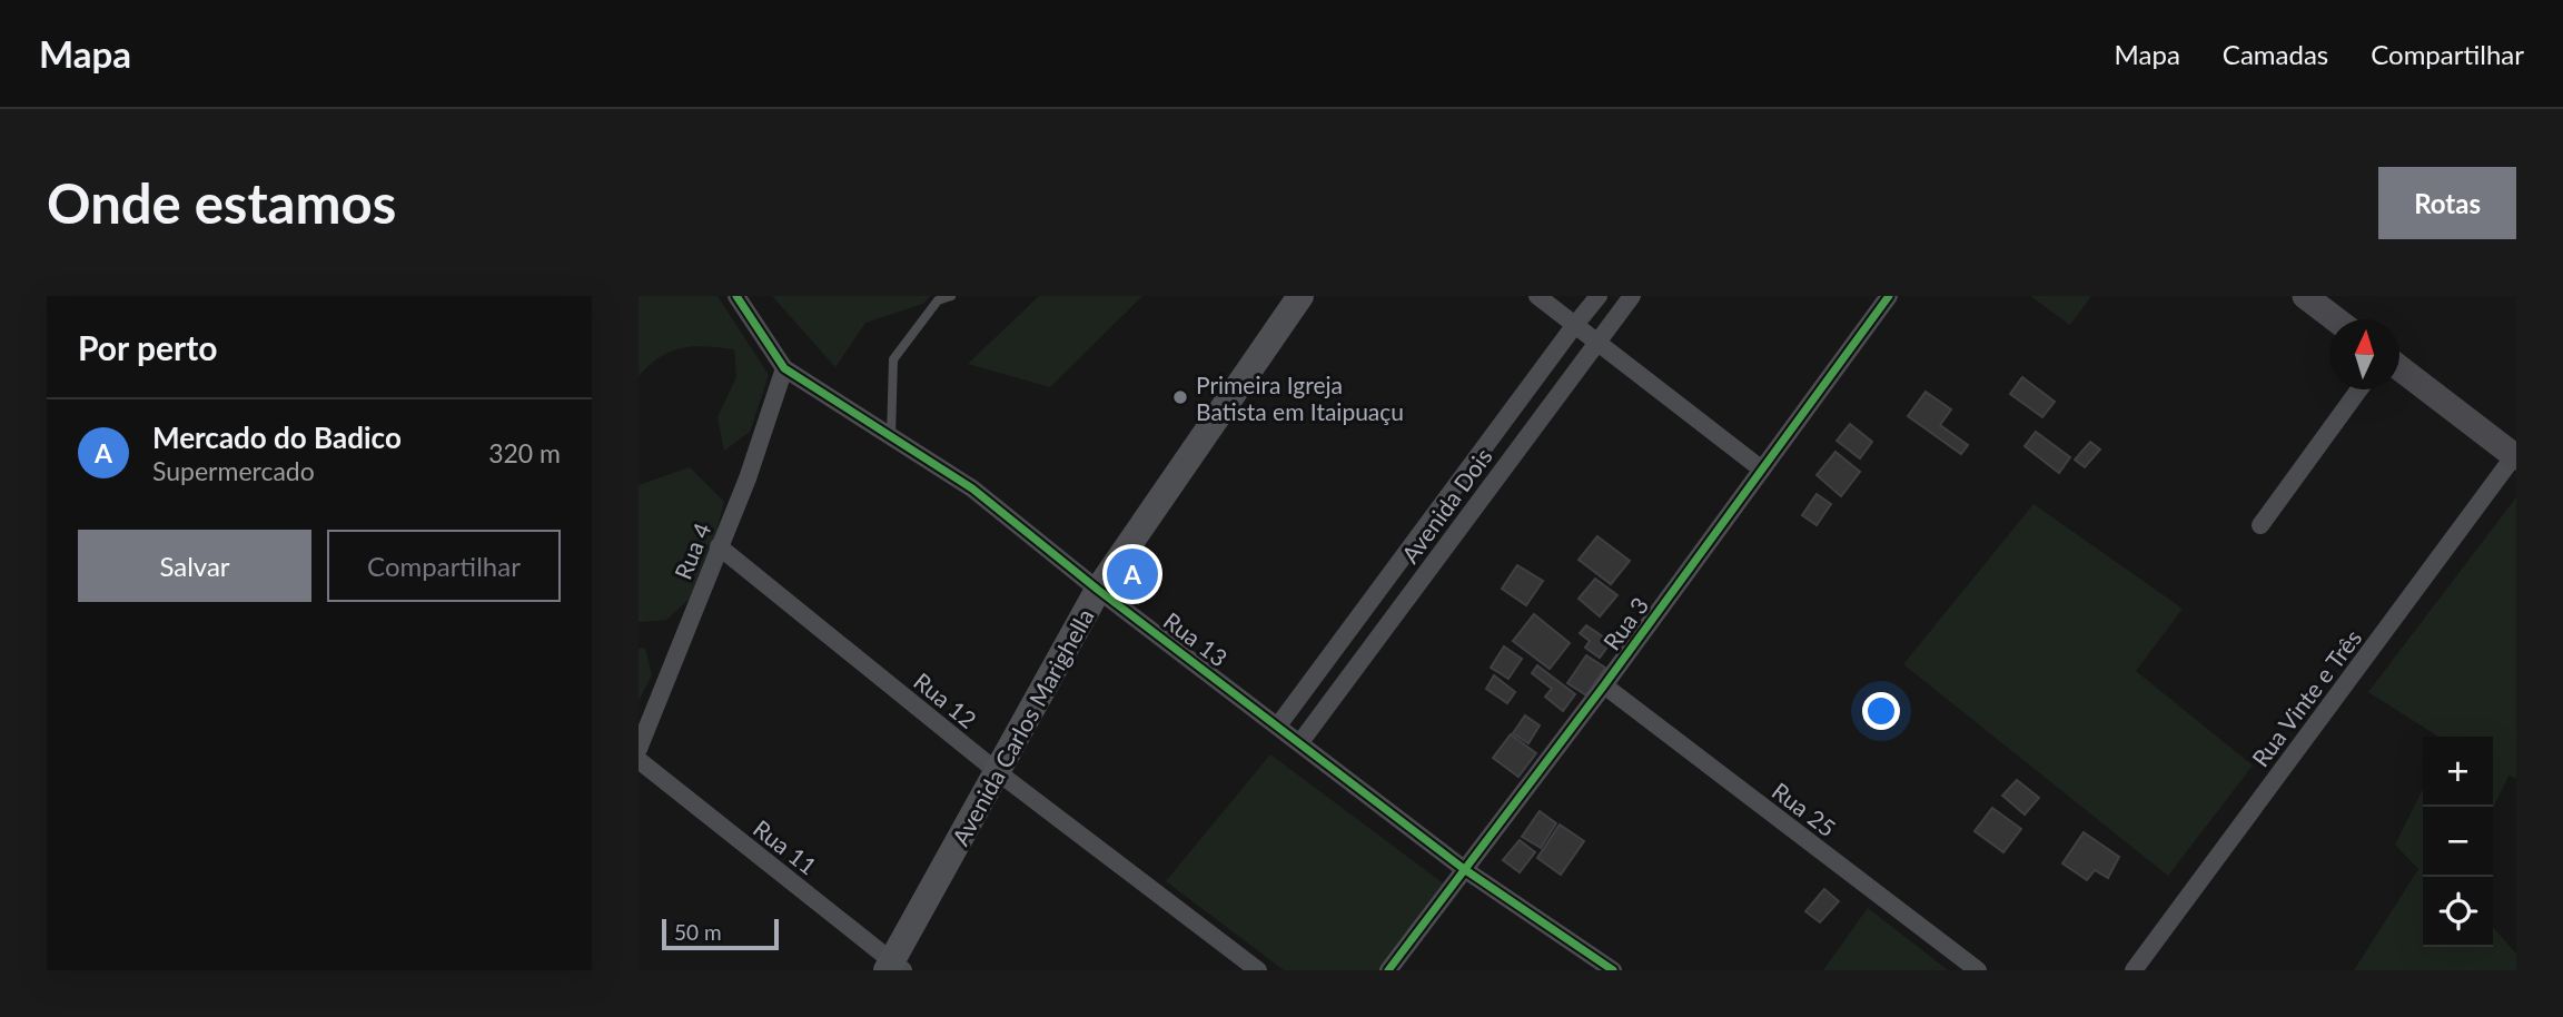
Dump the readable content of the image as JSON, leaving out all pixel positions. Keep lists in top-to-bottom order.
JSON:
{
  "streets": {
    "main road": ["Avenida Carlos Marighella"],
    "street": [
      "Avenida Dois",
      "Rua 4",
      "Rua 3",
      "Rua 13",
      "Rua Vinte e Três",
      "Rua 12",
      "Rua 25",
      "Rua 11"
    ]
  },
  "crossings": [
    ["Avenida Dois", "Rua 13"],
    ["Rua 4", "Rua 13"],
    ["Rua 4", "Rua 12"],
    ["Rua 3", "Rua 13"],
    ["Rua 3", "Rua 25"],
    ["Rua 13", "Avenida Carlos Marighella"],
    ["Rua 12", "Avenida Carlos Marighella"],
    ["Avenida Carlos Marighella", "Rua 11"]
  ],
  "places": ["Primeira Igreja Batista em Itaipuaçu"],
  "scale_bar": "50 m",
  "north": "top",
  "page": {
    "header": "Mapa",
    "nav": ["Mapa", "Camadas", "Compartilhar"],
    "buttons": [
      "Rotas",
      ["Salvar", "Compartilhar"]
    ],
    "title": "Onde estamos",
    "heading": "Por perto",
    "list": [
      {
        "mark": "A",
        "name": "Mercado do Badico",
        "note": "Supermercado",
        "value": "320 m"
      }
    ],
    "pins": "A",
    "map_buttons": ["+", "−"],
    "scale": "50 m"
  }
}
